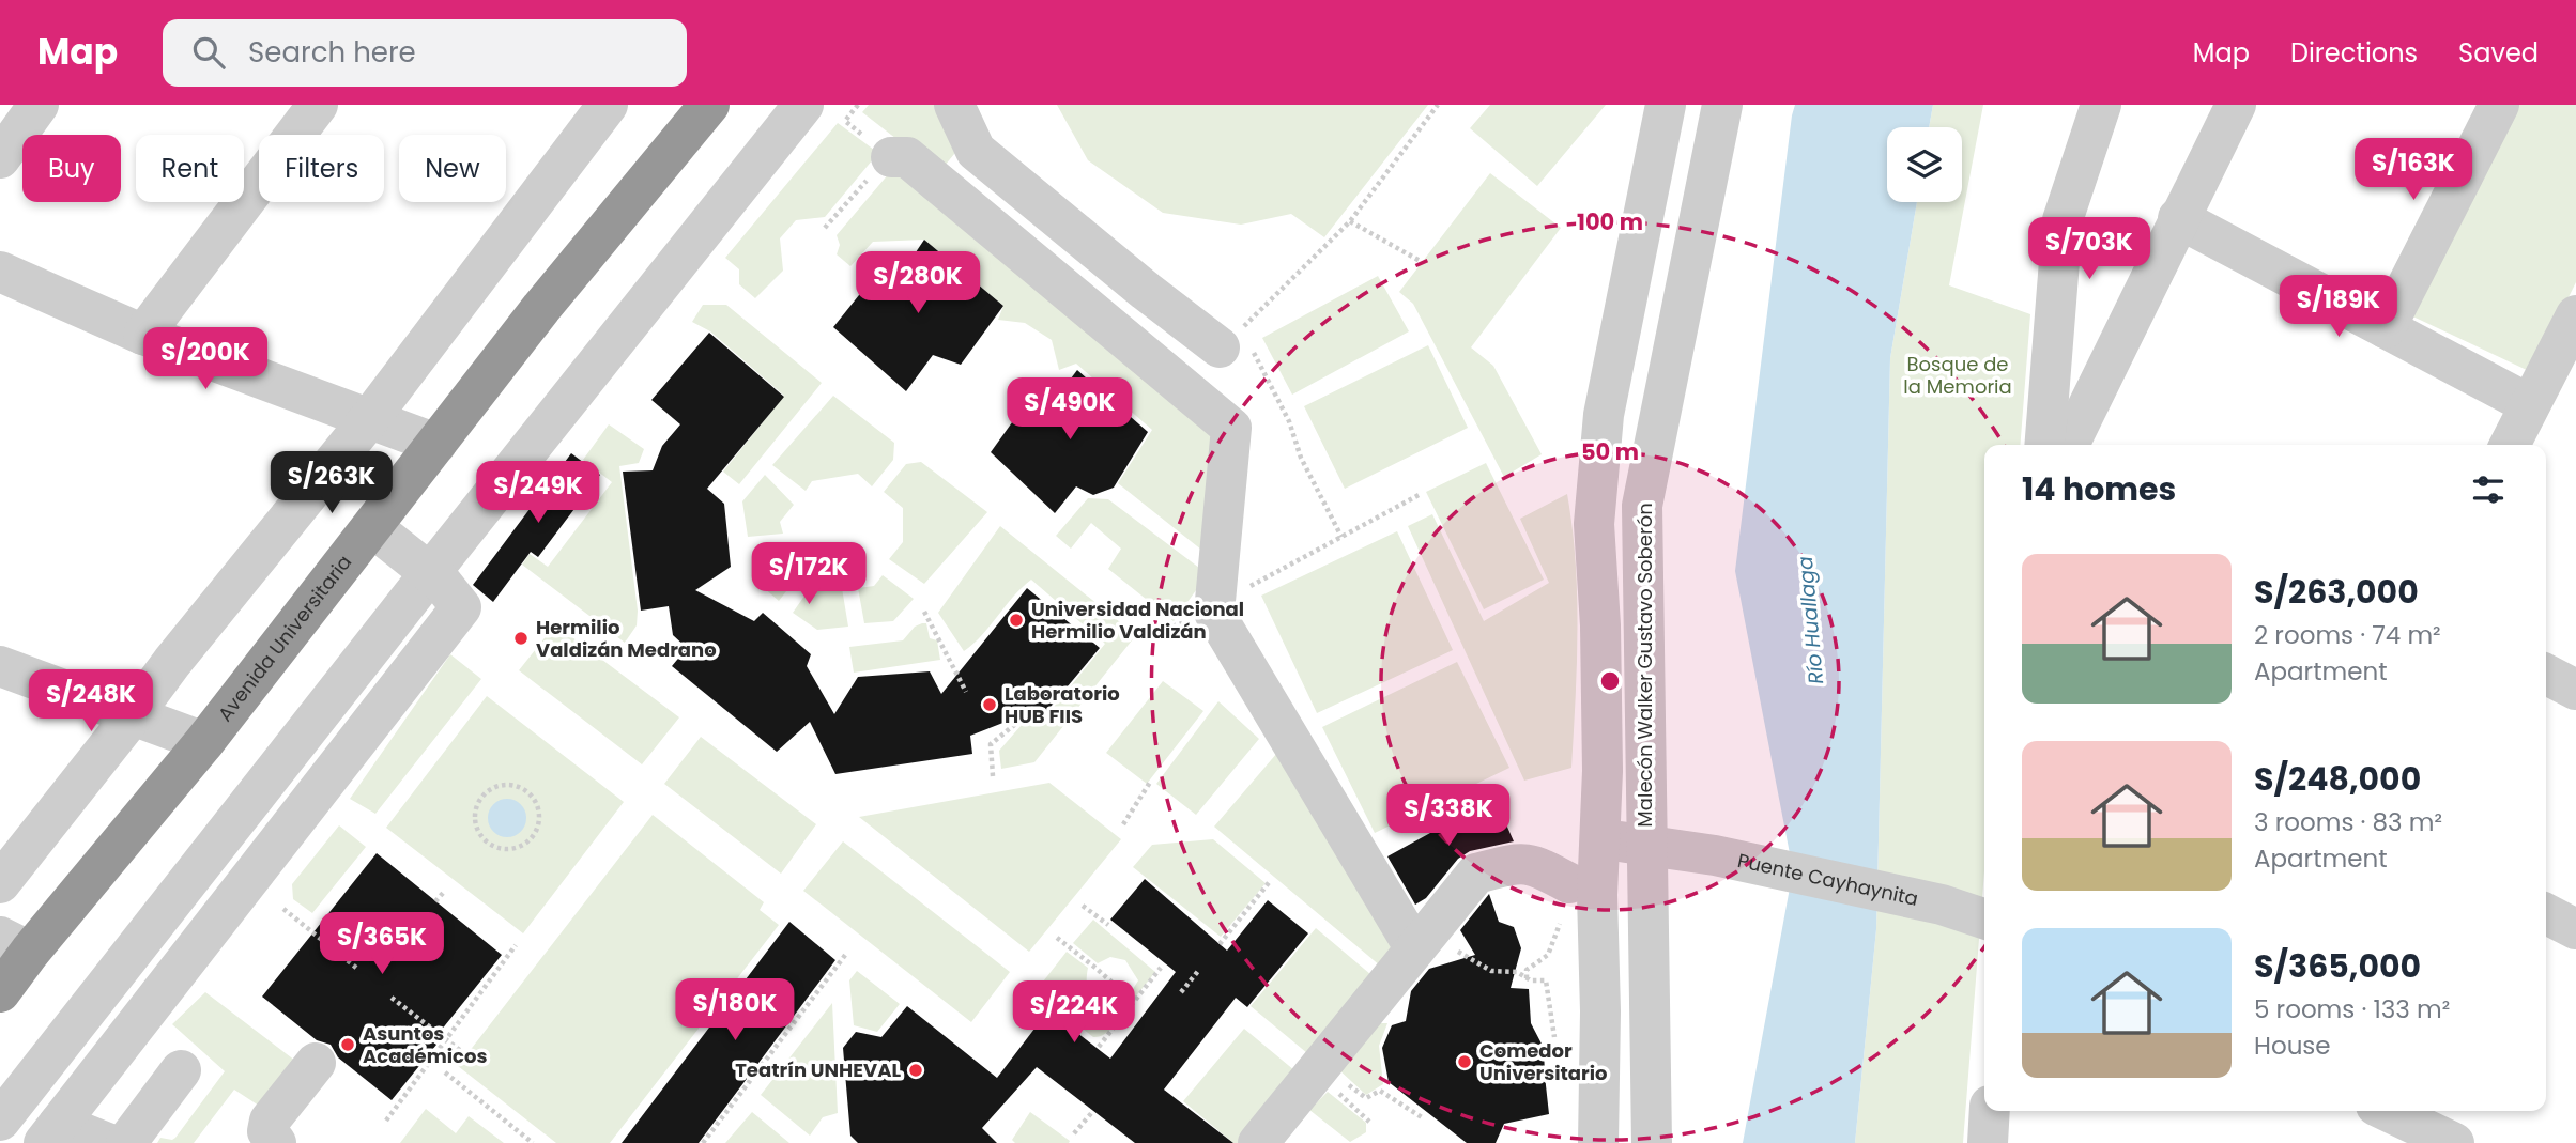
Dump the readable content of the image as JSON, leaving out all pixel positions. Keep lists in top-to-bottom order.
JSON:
{
  "streets": {
    "highway": ["Avenida Universitaria"],
    "street": ["Malecón Walker Gustavo Soberón", "Puente Cayhaynita"]
  },
  "crossings": [
    ["Malecón Walker Gustavo Soberón", "Puente Cayhaynita"]
  ],
  "water": ["Río Huallaga"],
  "parks": ["Bosque de la Memoria"],
  "places": [
    "Universidad Nacional Hermilio Valdizán",
    "Hermilio Valdizán Medrano",
    "Laboratorio HUB FIIS",
    "Asuntos Académicos",
    "Comedor Universitario",
    "Teatrín UNHEVAL"
  ],
  "page": {
    "header": "Map",
    "search": "Search here",
    "nav": ["Map", "Directions", "Saved"],
    "chip": [
      "Buy",
      "Rent",
      "Filters",
      "New"
    ],
    "price": [
      "S/163K",
      "S/703K",
      "S/280K",
      "S/189K",
      "S/200K",
      "S/490K",
      "S/263K",
      "S/249K",
      "S/172K",
      "S/248K",
      "S/338K",
      "S/365K",
      "S/180K",
      "S/224K"
    ],
    "heading": "14 homes",
    "list": [
      {
        "name": "S/263,000",
        "note": "2 rooms · 74 m² · Apartment"
      },
      {
        "name": "S/248,000",
        "note": "3 rooms · 83 m² · Apartment"
      },
      {
        "name": "S/365,000",
        "note": "5 rooms · 133 m² · House"
      }
    ]
  },
  "rings": ["100 m", "50 m"]
}
